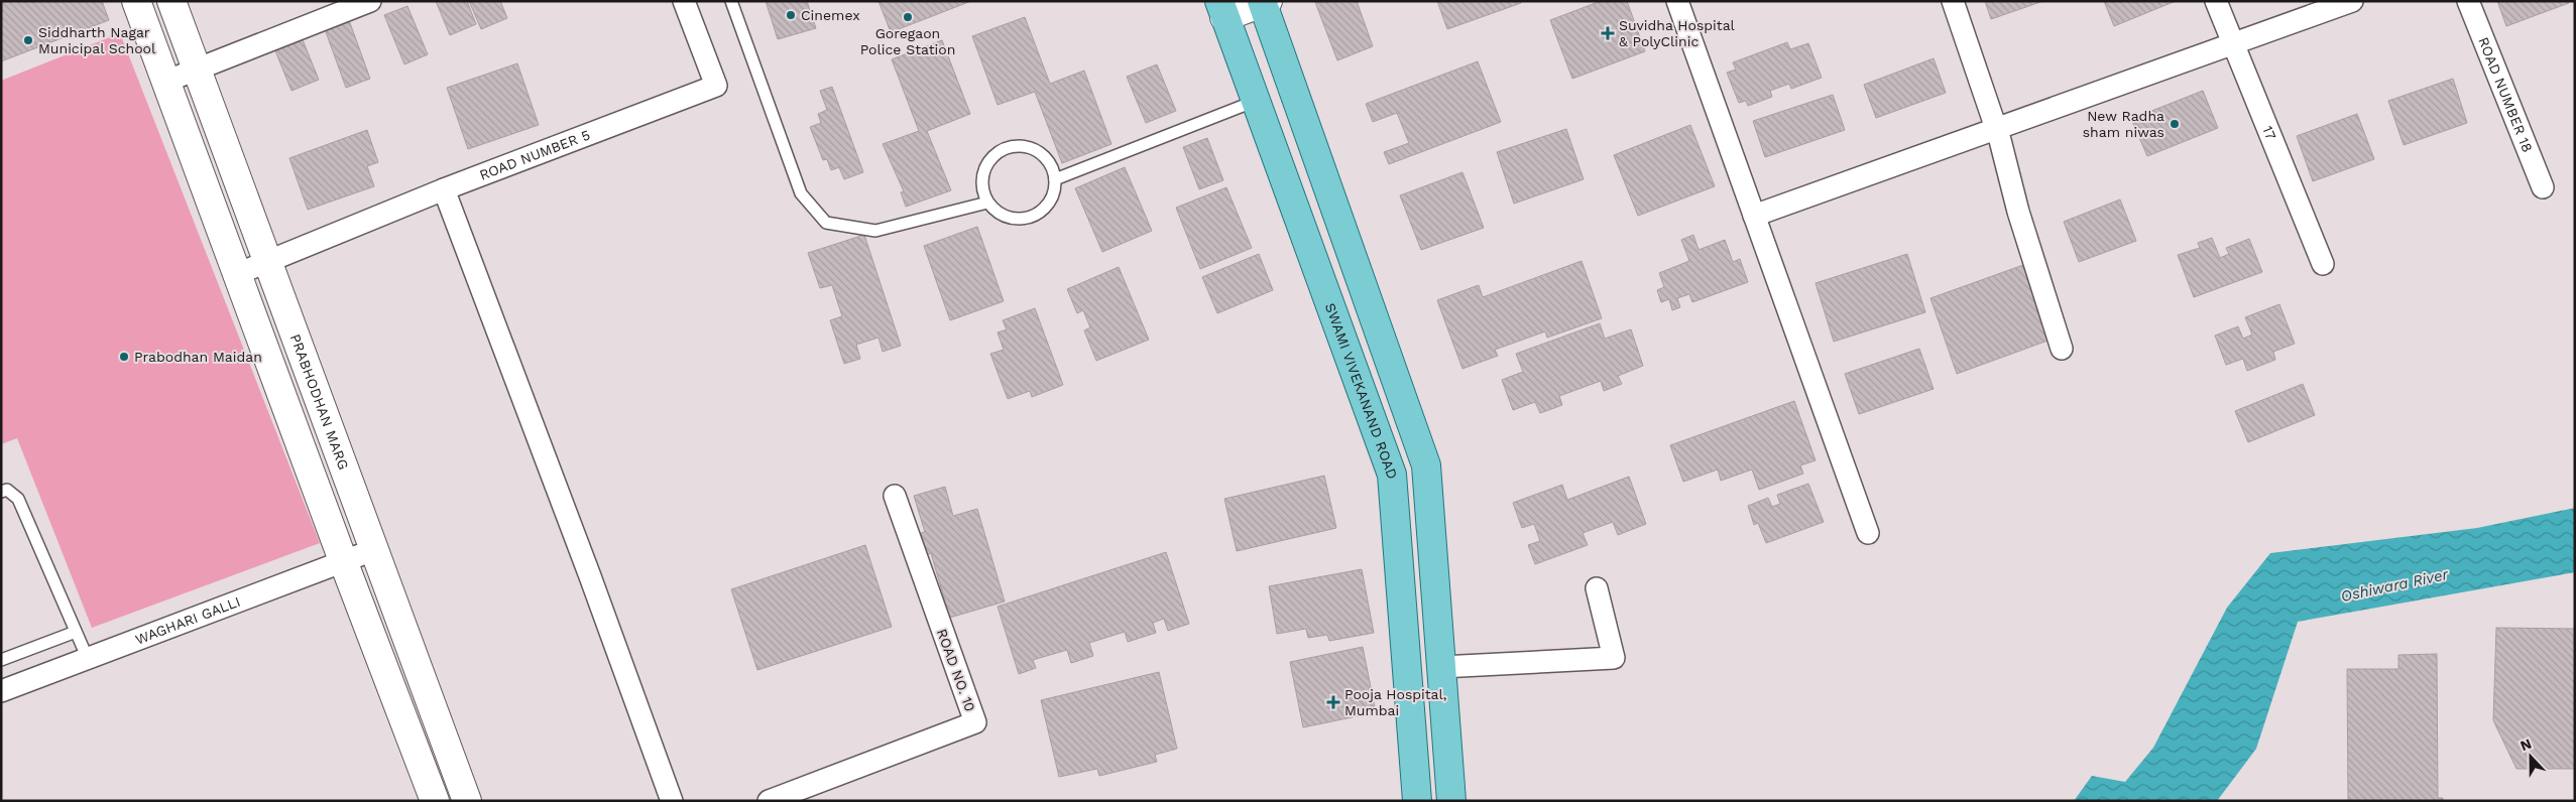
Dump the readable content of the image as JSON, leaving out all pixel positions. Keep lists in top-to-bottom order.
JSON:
{
  "streets": {
    "main road": ["SWAMI VIVEKANAND ROAD"],
    "street": [
      "ROAD NUMBER 18",
      "17",
      "ROAD NUMBER 5",
      "PRABHODHAN MARG",
      "WAGHARI GALLI",
      "ROAD NO. 10"
    ]
  },
  "crossings": [
    ["ROAD NUMBER 5", "PRABHODHAN MARG"],
    ["PRABHODHAN MARG", "WAGHARI GALLI"]
  ],
  "water": ["Oshiwara River"],
  "places": {
    "other": [
      "Cinemex",
      "Goregaon Police Station",
      "Siddharth Nagar Municipal School",
      "New Radha sham niwas",
      "Prabodhan Maidan"
    ],
    "health": ["Suvidha Hospital & PolyClinic", "Pooja Hospital, Mumbai"]
  },
  "north": "top"
}
